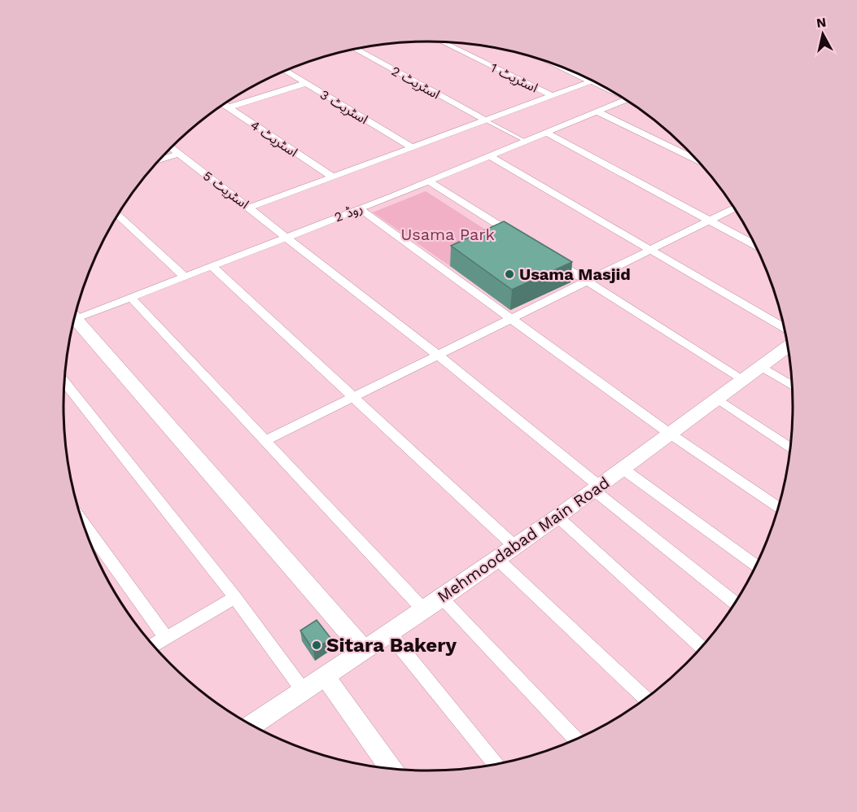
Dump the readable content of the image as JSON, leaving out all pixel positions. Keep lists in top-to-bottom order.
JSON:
{
  "streets": {
    "main road": ["Mehmoodabad Main Road"],
    "street": [
      "اسٹریٹ 1",
      "اسٹریٹ 2",
      "اسٹریٹ 3",
      "اسٹریٹ 4",
      "اسٹریٹ 5",
      "روڈ 2"
    ]
  },
  "crossings": [
    ["اسٹریٹ 5", "روڈ 2"],
    ["اسٹریٹ 5", "Mehmoodabad Main Road"]
  ],
  "parks": ["Usama Park"],
  "places": ["Usama Masjid", "Sitara Bakery"],
  "north": "top"
}
